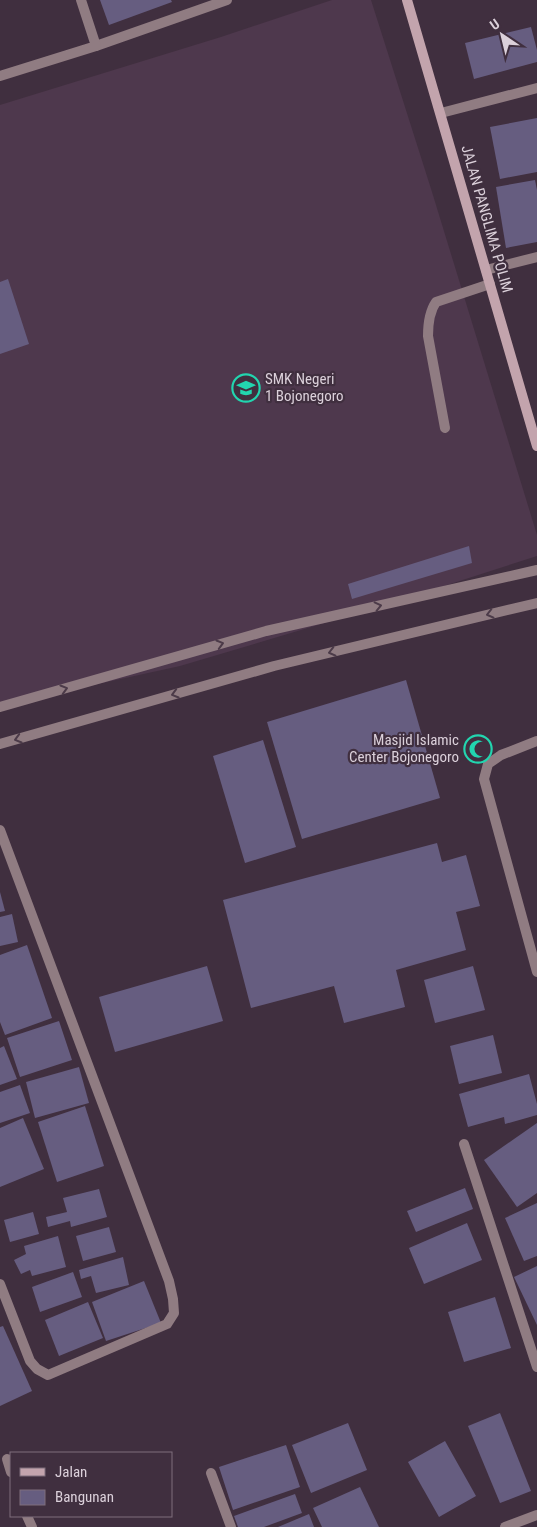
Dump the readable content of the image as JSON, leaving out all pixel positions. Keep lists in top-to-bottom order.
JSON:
{
  "streets": {
    "main road": ["JALAN PANGLIMA POLIM"]
  },
  "places": {
    "school or university": ["SMK Negeri 1 Bojonegoro"],
    "mosque": ["Masjid Islamic Center Bojonegoro"]
  },
  "legend": ["Jalan", "Bangunan"],
  "north": "top left"
}
